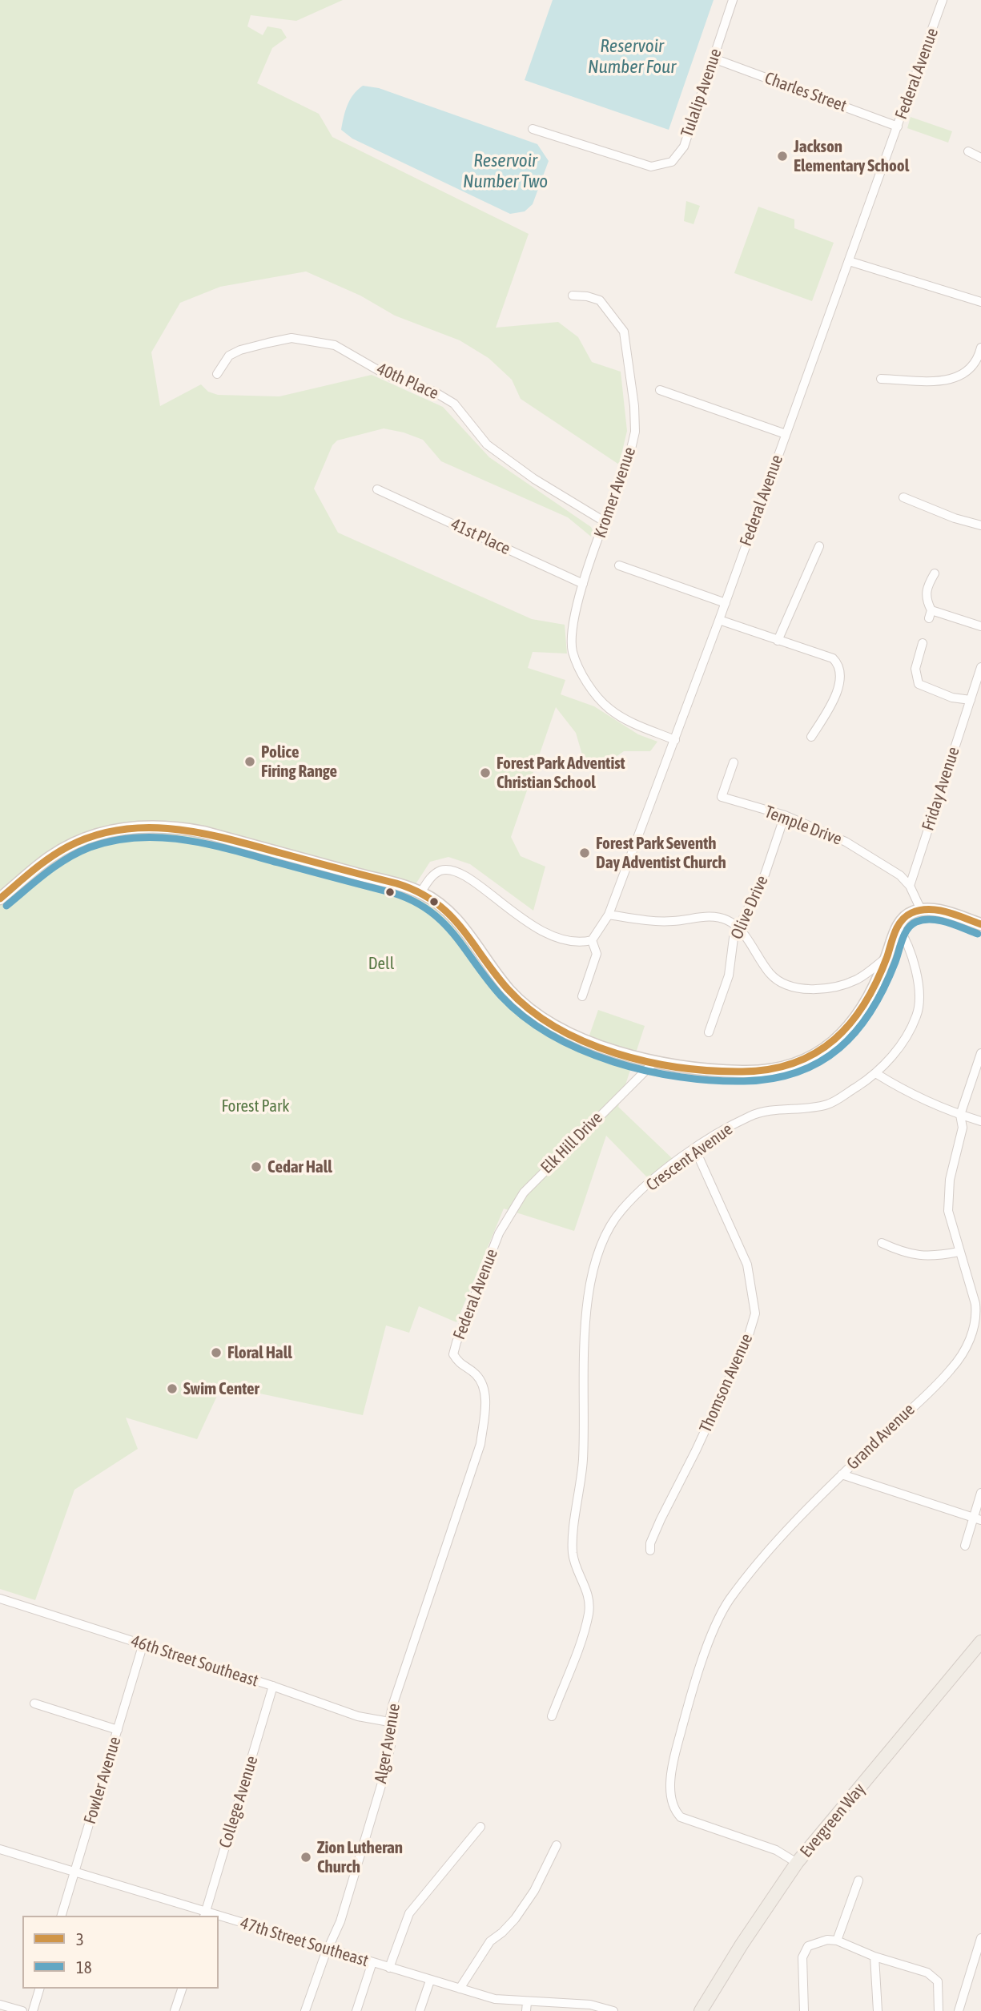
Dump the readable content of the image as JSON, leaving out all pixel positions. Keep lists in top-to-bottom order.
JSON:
{
  "streets": {
    "main road": ["Evergreen Way"],
    "street": [
      "Federal Avenue",
      "Charles Street",
      "Tulalip Avenue",
      "40th Place",
      "Kromer Avenue",
      "41st Place",
      "Friday Avenue",
      "Temple Drive",
      "Olive Drive",
      "Elk Hill Drive",
      "Crescent Avenue",
      "Thomson Avenue",
      "Grand Avenue",
      "46th Street Southeast",
      "Alger Avenue",
      "Fowler Avenue",
      "College Avenue",
      "47th Street Southeast"
    ]
  },
  "crossings": [
    ["Federal Avenue", "Charles Street"],
    ["Federal Avenue", "Kromer Avenue"],
    ["Federal Avenue", "Elk Hill Drive"],
    ["Federal Avenue", "Alger Avenue"],
    ["Charles Street", "Tulalip Avenue"],
    ["40th Place", "Kromer Avenue"],
    ["Kromer Avenue", "41st Place"],
    ["Friday Avenue", "Temple Drive"],
    ["Temple Drive", "Olive Drive"],
    ["Crescent Avenue", "Thomson Avenue"],
    ["Grand Avenue", "Evergreen Way"],
    ["46th Street Southeast", "Alger Avenue"],
    ["46th Street Southeast", "Fowler Avenue"],
    ["46th Street Southeast", "College Avenue"],
    ["Alger Avenue", "47th Street Southeast"],
    ["Fowler Avenue", "47th Street Southeast"],
    ["College Avenue", "47th Street Southeast"]
  ],
  "water": ["Reservoir Number Four", "Reservoir Number Two"],
  "parks": ["Dell", "Forest Park"],
  "places": [
    "Jackson Elementary School",
    "Police Firing Range",
    "Forest Park Adventist Christian School",
    "Forest Park Seventh Day Adventist Church",
    "Cedar Hall",
    "Floral Hall",
    "Swim Center",
    "Zion Lutheran Church"
  ],
  "lines": ["transit line 3", "transit line 18"],
  "legend": ["3", "18"]
}
